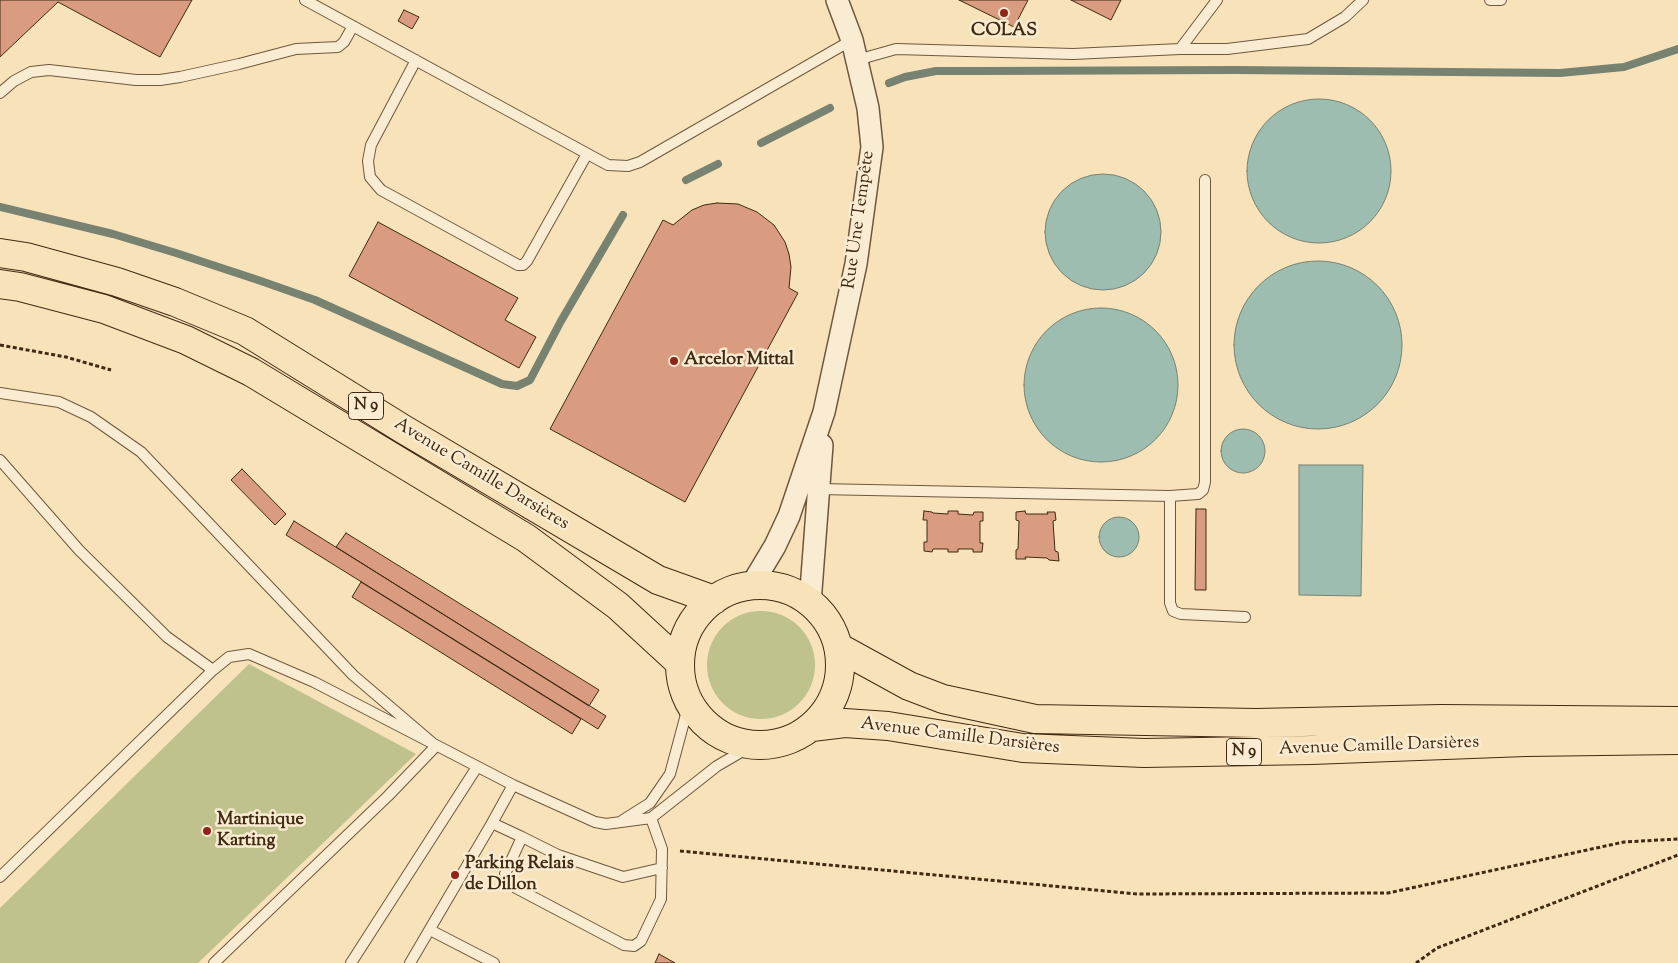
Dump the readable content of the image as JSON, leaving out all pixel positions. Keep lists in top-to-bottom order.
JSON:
{
  "streets": {
    "main road": ["N 9", "Avenue Camille Darsières"],
    "street": ["Rue Une Tempête"]
  },
  "crossings": [
    ["Rue Une Tempête", "Avenue Camille Darsières"]
  ],
  "places": [
    "COLAS",
    "Arcelor Mittal",
    "Martinique Karting",
    "Parking Relais de Dillon"
  ]
}
